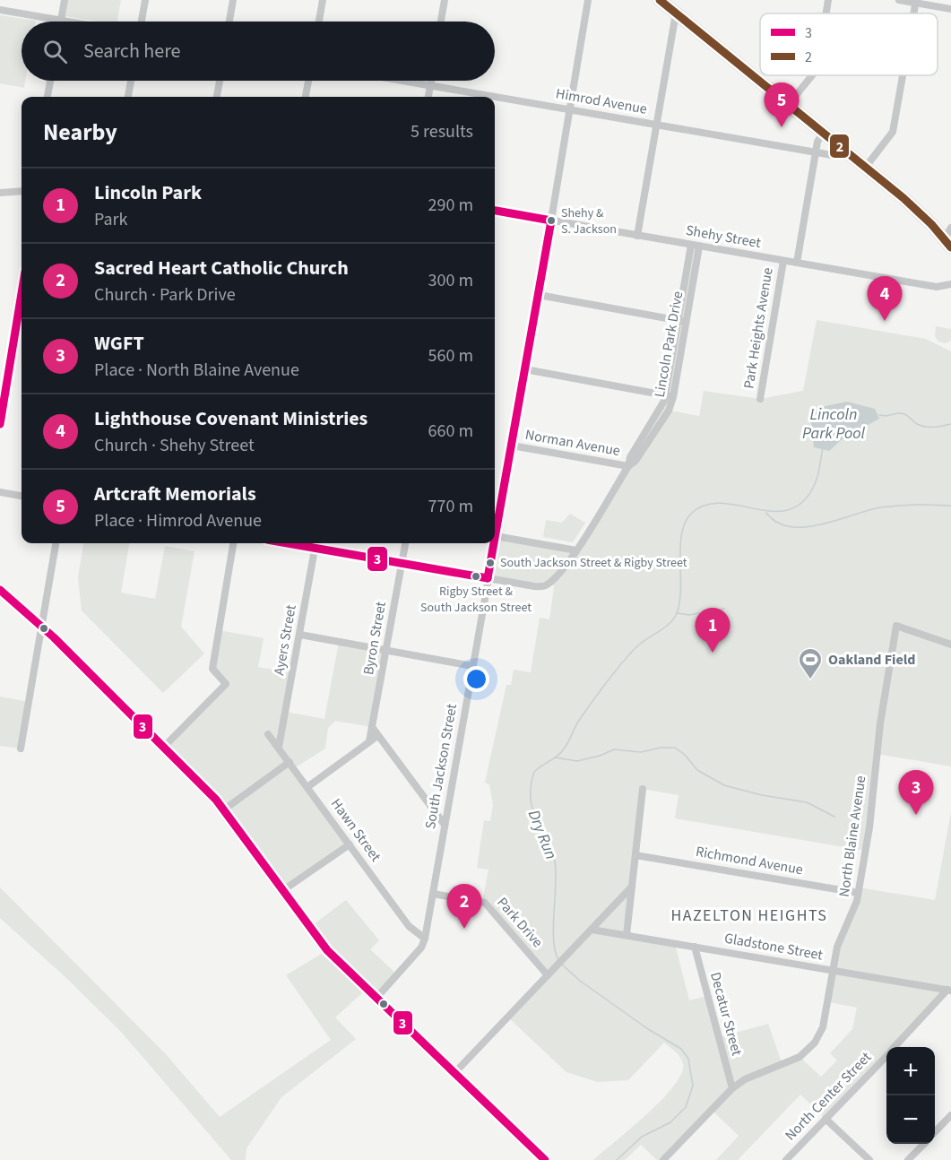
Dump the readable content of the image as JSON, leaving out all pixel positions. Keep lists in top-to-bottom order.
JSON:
{
  "streets": {
    "street": [
      "Himrod Avenue",
      "Shehy Street",
      "Park Heights Avenue",
      "Lincoln Park Drive",
      "Norman Avenue",
      "Byron Street",
      "Ayers Street",
      "South Jackson Street",
      "Hawn Street",
      "North Blaine Avenue",
      "Richmond Avenue",
      "Park Drive",
      "Gladstone Street",
      "Decatur Street",
      "North Center Street"
    ]
  },
  "crossings": [
    ["Himrod Avenue", "Park Heights Avenue"],
    ["Himrod Avenue", "South Jackson Street"],
    ["Shehy Street", "Park Heights Avenue"],
    ["Shehy Street", "Lincoln Park Drive"],
    ["Shehy Street", "South Jackson Street"],
    ["Lincoln Park Drive", "Norman Avenue"],
    ["Lincoln Park Drive", "South Jackson Street"],
    ["Norman Avenue", "South Jackson Street"],
    ["Ayers Street", "Hawn Street"],
    ["South Jackson Street", "Hawn Street"],
    ["South Jackson Street", "Park Drive"],
    ["North Blaine Avenue", "Richmond Avenue"],
    ["North Blaine Avenue", "Gladstone Street"],
    ["North Blaine Avenue", "Decatur Street"],
    ["Gladstone Street", "Decatur Street"],
    ["Gladstone Street", "North Center Street"]
  ],
  "districts": ["HAZELTON HEIGHTS"],
  "water": ["Lincoln Park Pool", "Dry Run"],
  "places": {
    "other": ["Shehy & S. Jackson", "South Jackson Street & Rigby Street", "Rigby Street & South Jackson Street"],
    "sports": ["Oakland Field"]
  },
  "lines": ["transit line 2", "transit line 3"],
  "legend": ["3", "2"],
  "page": {
    "search": "Search here",
    "pins": [
      "5",
      "4",
      "1",
      "3",
      "2"
    ],
    "heading": ["Nearby", "5 results"],
    "list": [
      {
        "mark": "1",
        "name": "Lincoln Park",
        "note": "Park",
        "value": "290 m"
      },
      {
        "mark": "2",
        "name": "Sacred Heart Catholic Church",
        "note": "Church · Park Drive",
        "value": "300 m"
      },
      {
        "mark": "3",
        "name": "WGFT",
        "note": "Place · North Blaine Avenue",
        "value": "560 m"
      },
      {
        "mark": "4",
        "name": "Lighthouse Covenant Ministries",
        "note": "Church · Shehy Street",
        "value": "660 m"
      },
      {
        "mark": "5",
        "name": "Artcraft Memorials",
        "note": "Place · Himrod Avenue",
        "value": "770 m"
      }
    ],
    "map_buttons": ["+", "−"]
  }
}
